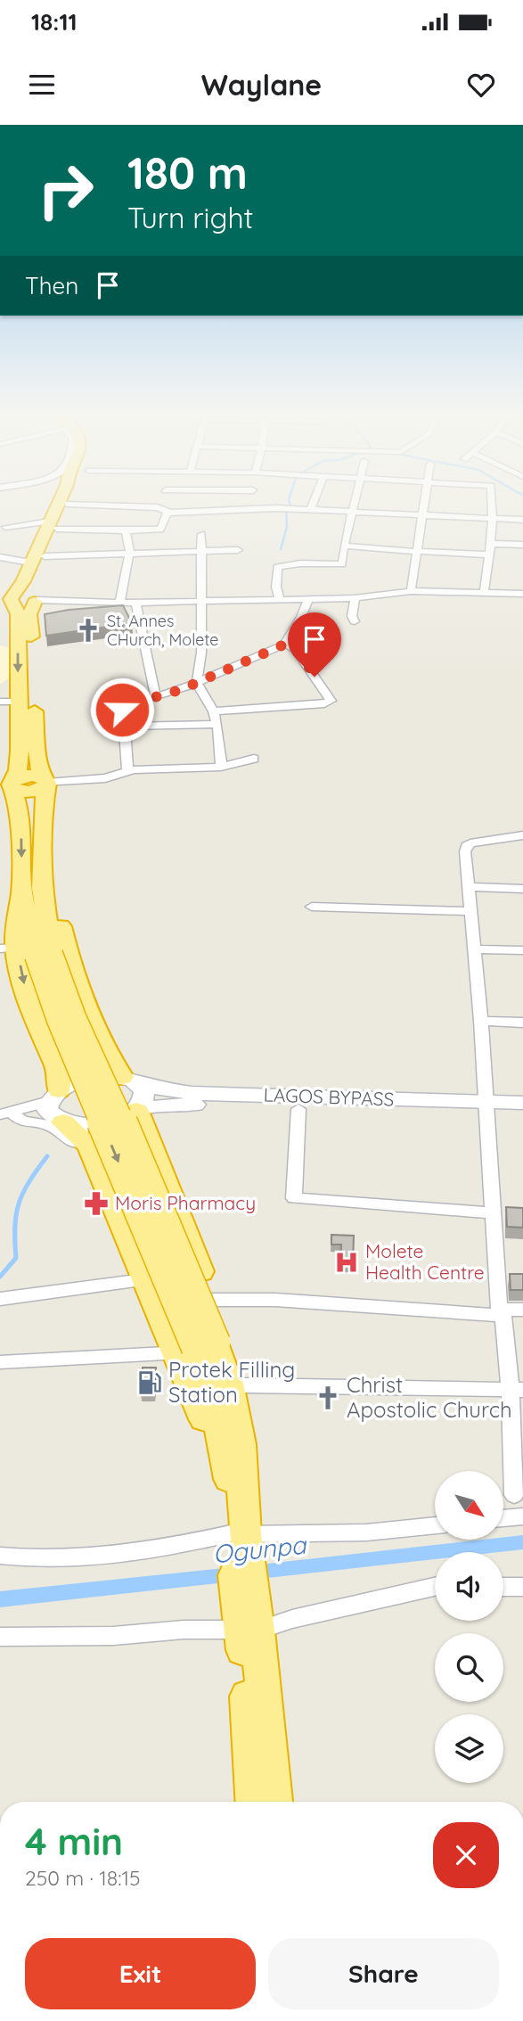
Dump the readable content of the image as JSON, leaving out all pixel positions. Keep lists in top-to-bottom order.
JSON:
{
  "streets": {
    "main road": ["LAGOS BYPASS"]
  },
  "water": ["Ogunpa"],
  "places": {
    "church": ["St. Annes CHurch, Molete", "Christ Apostolic Church"],
    "pharmacy": ["Moris Pharmacy"],
    "hospital": ["Molete Health Centre"],
    "fuel station": ["Protek Filling Station"]
  },
  "north": "bottom right",
  "page": {
    "status": "18:11",
    "header": "Waylane",
    "turn": ["180 m", "Turn right"],
    "then": "Then",
    "heading": ["4 min", "250 m · 18:15"],
    "buttons": ["Exit", "Share"]
  }
}
